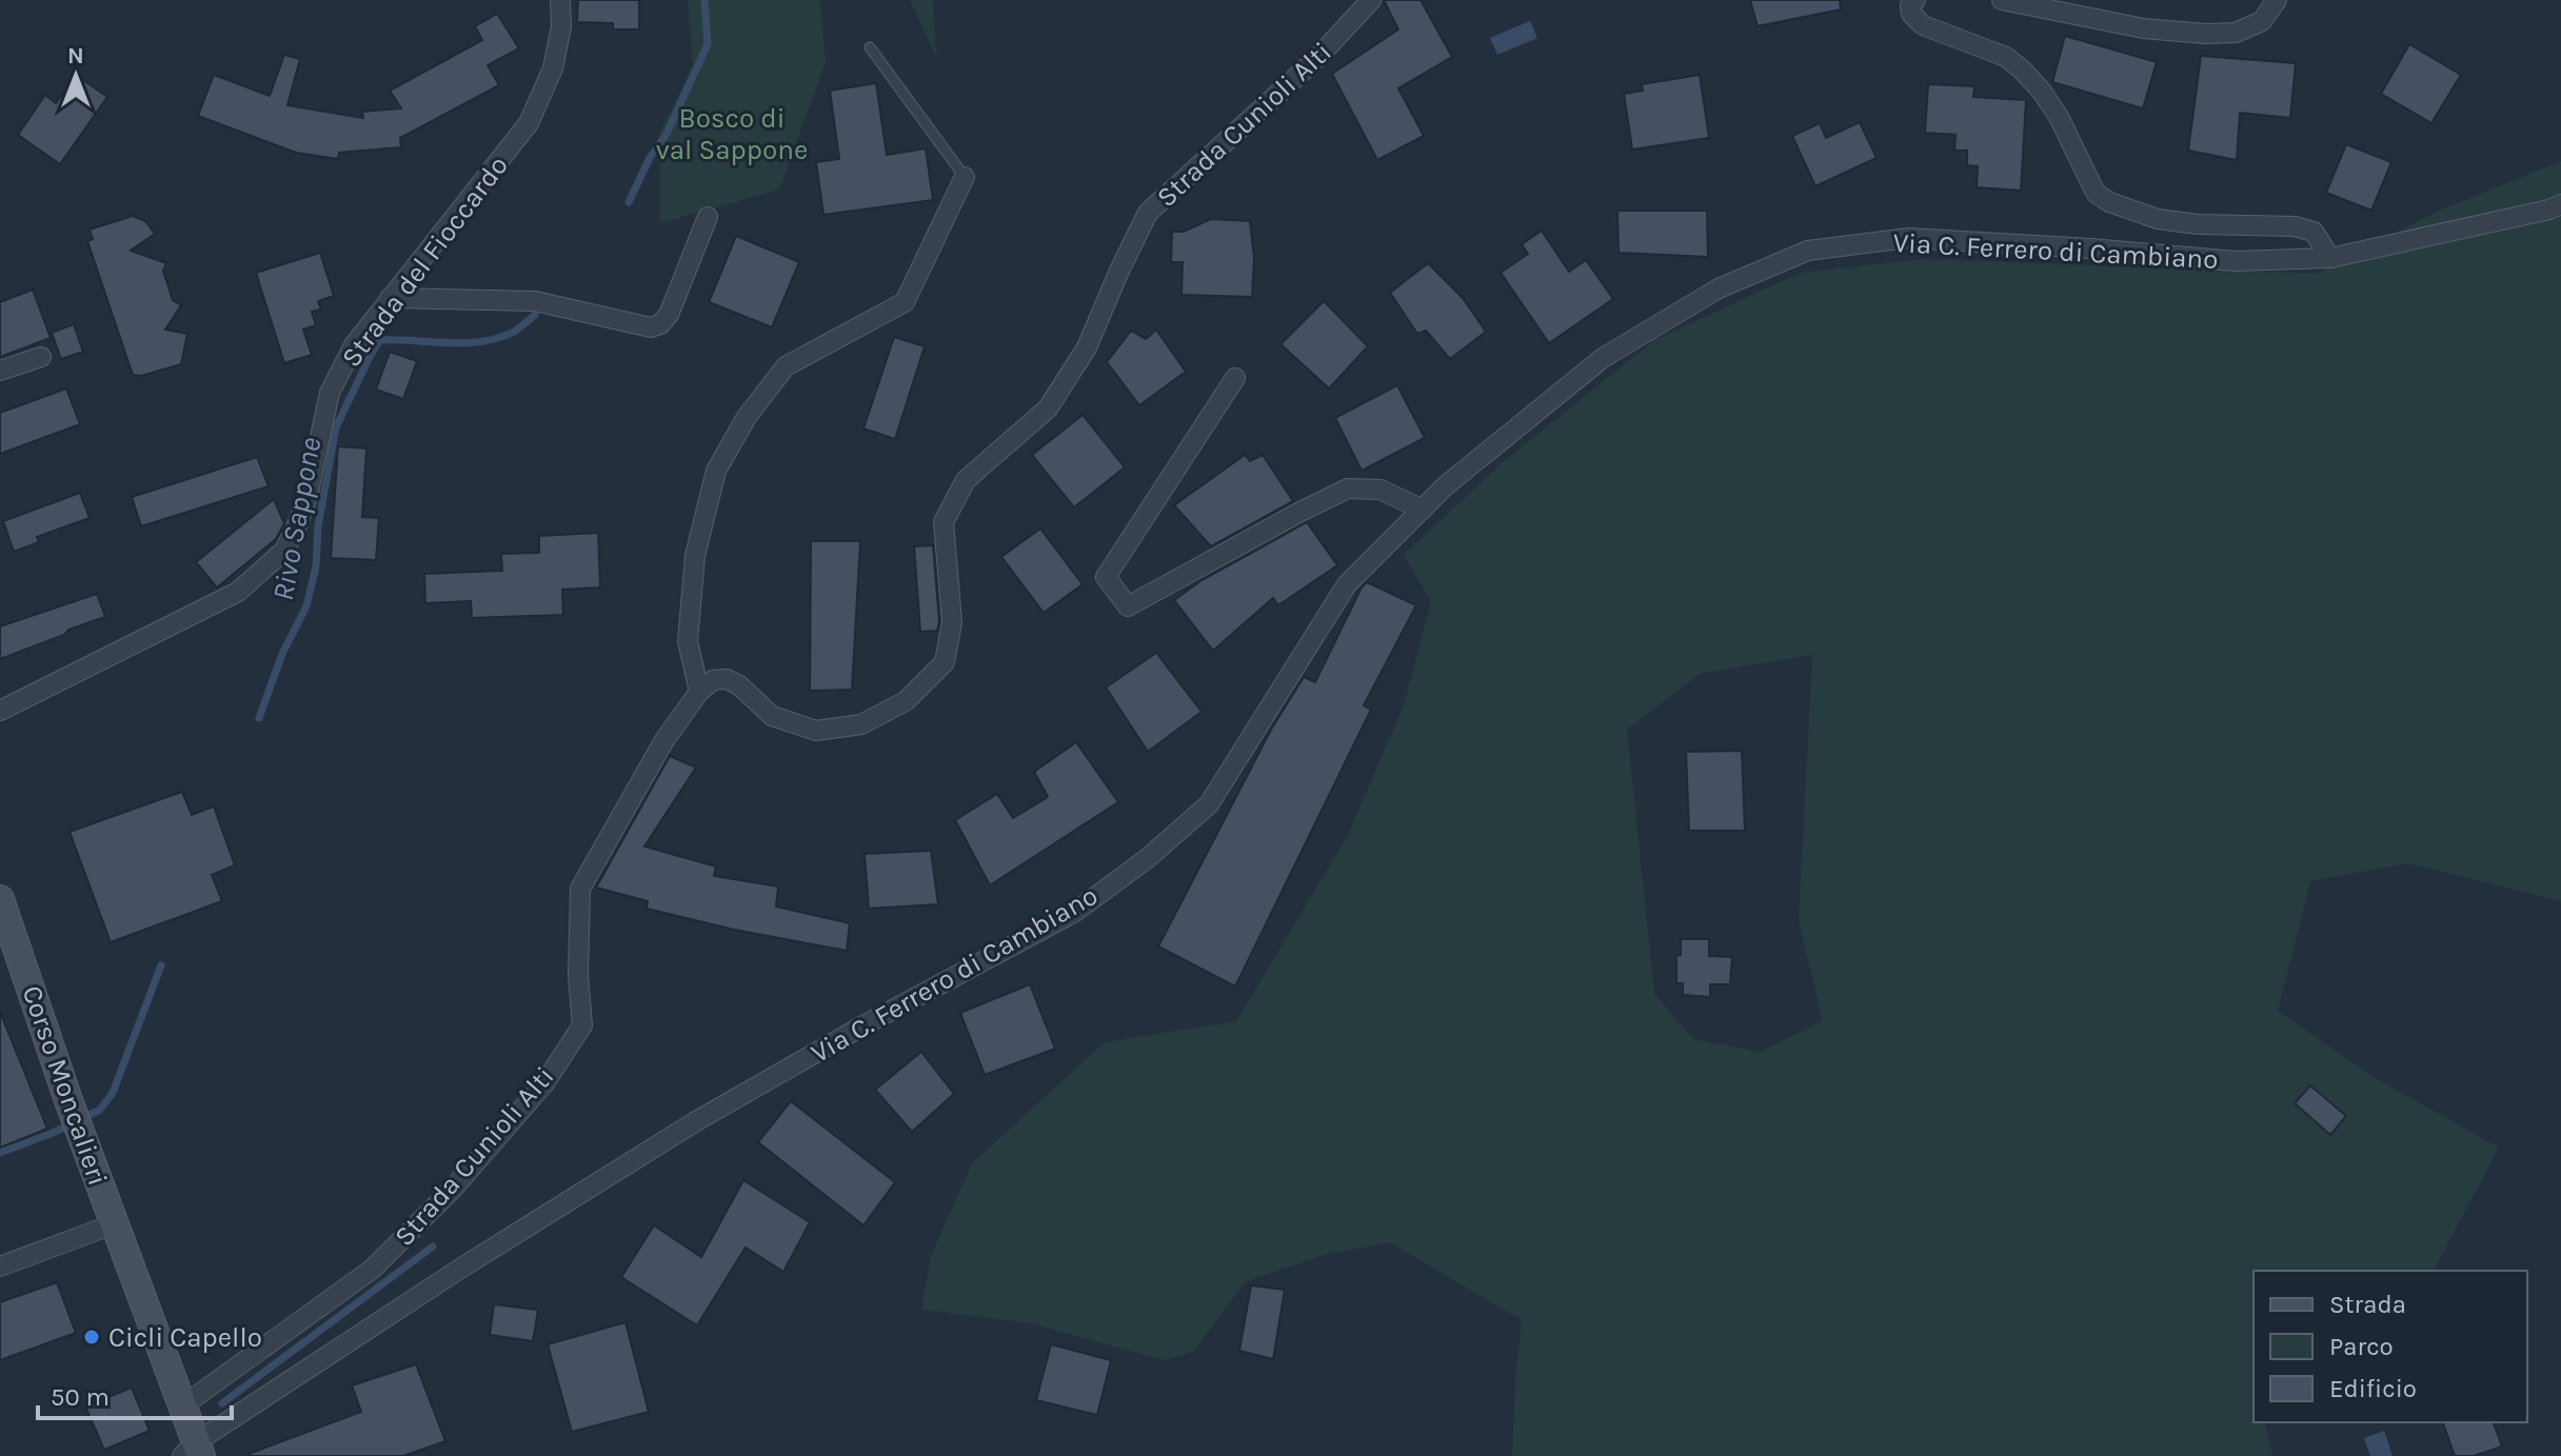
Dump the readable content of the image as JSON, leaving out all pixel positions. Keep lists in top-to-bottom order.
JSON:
{
  "streets": {
    "main road": ["Corso Moncalieri"],
    "street": ["Strada Cunioli Alti", "Via C. Ferrero di Cambiano", "Strada del Fioccardo"]
  },
  "crossings": [
    ["Strada Cunioli Alti", "Corso Moncalieri"],
    ["Via C. Ferrero di Cambiano", "Corso Moncalieri"]
  ],
  "water": ["Rivo Sappone"],
  "parks": ["Bosco di val Sappone"],
  "places": ["Cicli Capello"],
  "legend": ["Strada", "Parco", "Edificio"],
  "scale_bar": "50 m",
  "north": "top"
}
